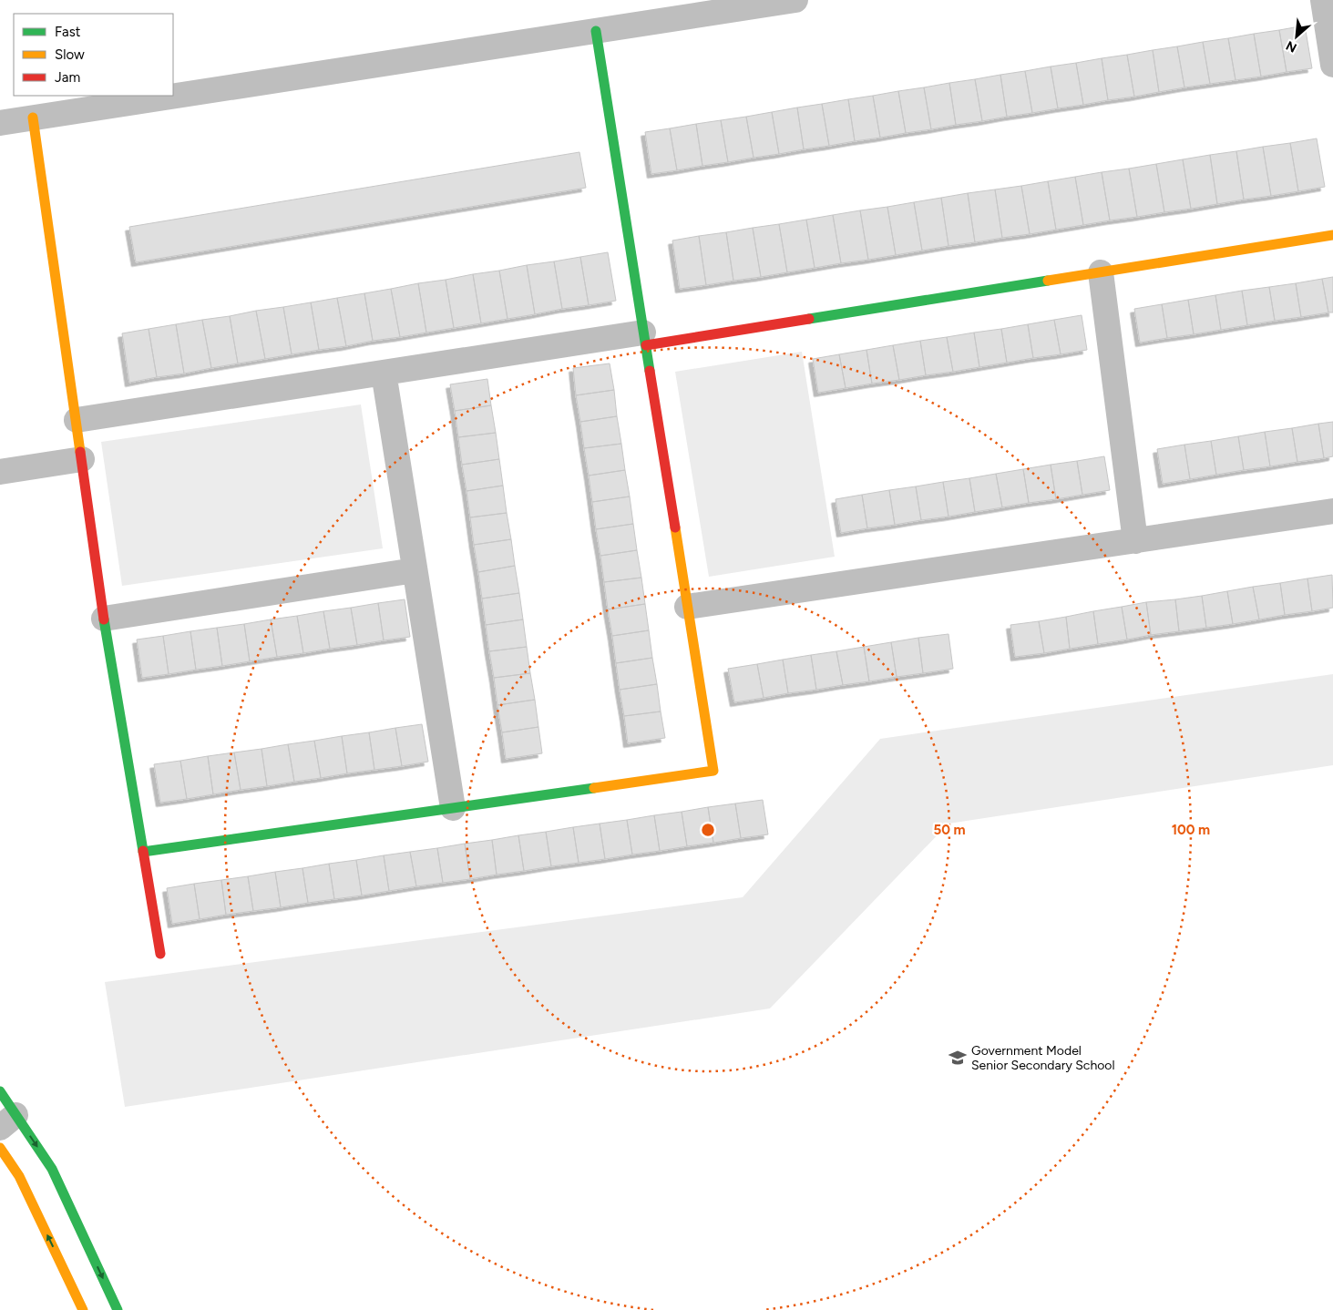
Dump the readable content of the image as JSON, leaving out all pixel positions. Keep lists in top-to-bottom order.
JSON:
{
  "places": {
    "school or university": ["Government Model Senior Secondary School"]
  },
  "legend": ["Fast", "Slow", "Jam"],
  "north": "bottom left",
  "rings": ["50 m", "100 m"]
}
